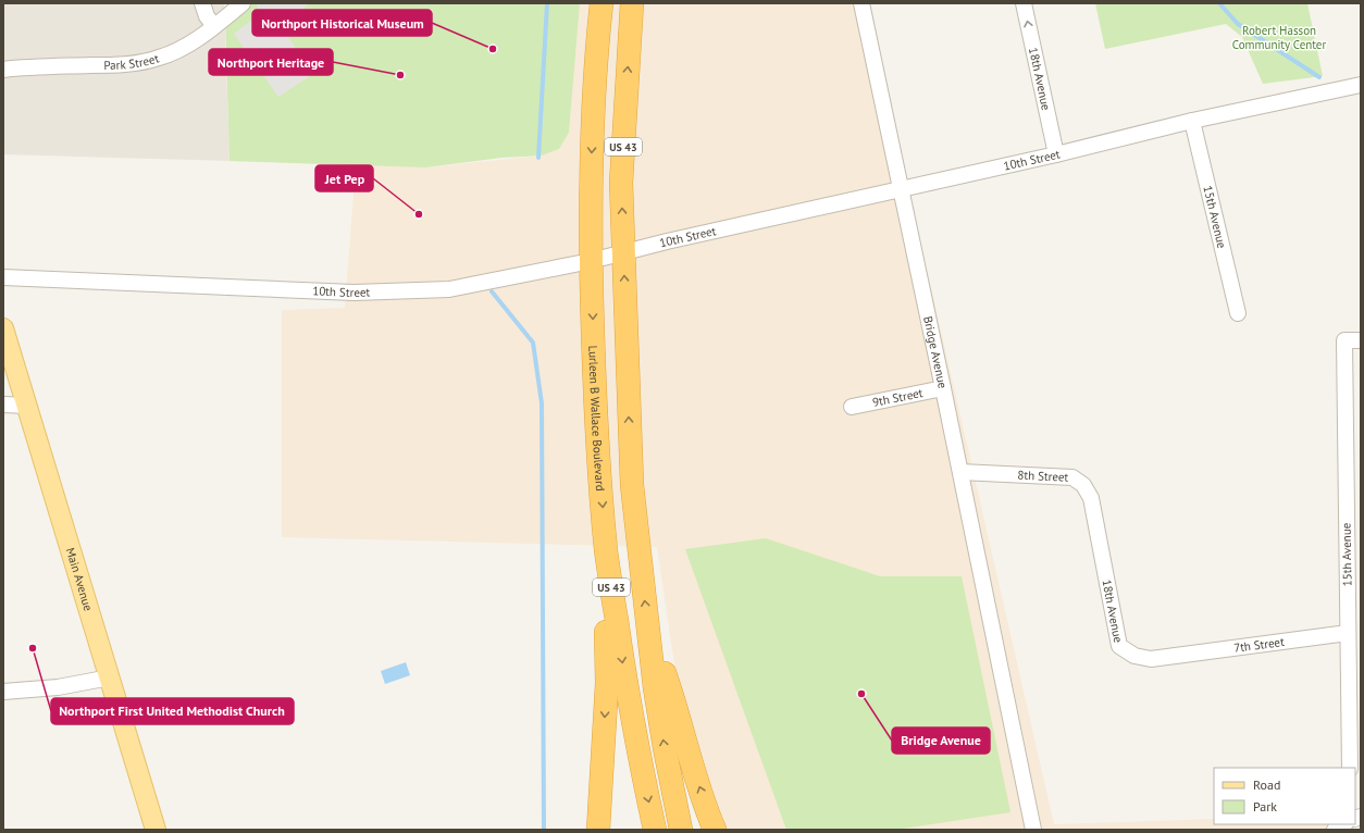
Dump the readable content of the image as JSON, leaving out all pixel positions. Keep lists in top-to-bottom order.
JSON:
{
  "streets": {
    "highway": ["US 43", "Lurleen B Wallace Boulevard"],
    "main road": ["Main Avenue"],
    "street": [
      "Park Street",
      "18th Avenue",
      "10th Street",
      "15th Avenue",
      "Bridge Avenue",
      "9th Street",
      "8th Street",
      "7th Street"
    ]
  },
  "crossings": [
    ["18th Avenue", "10th Street"],
    ["18th Avenue", "8th Street"],
    ["18th Avenue", "7th Street"],
    ["US 43", "10th Street"],
    ["10th Street", "15th Avenue"],
    ["10th Street", "Bridge Avenue"],
    ["10th Street", "Lurleen B Wallace Boulevard"],
    ["15th Avenue", "7th Street"],
    ["Bridge Avenue", "9th Street"],
    ["Bridge Avenue", "8th Street"]
  ],
  "one_way": ["18th Avenue"],
  "parks": ["Robert Hasson Community Center"],
  "places": [
    "Northport Historical Museum",
    "Northport Heritage",
    "Jet Pep",
    "Northport First United Methodist Church",
    "Bridge Avenue"
  ],
  "legend": ["Road", "Park"]
}
